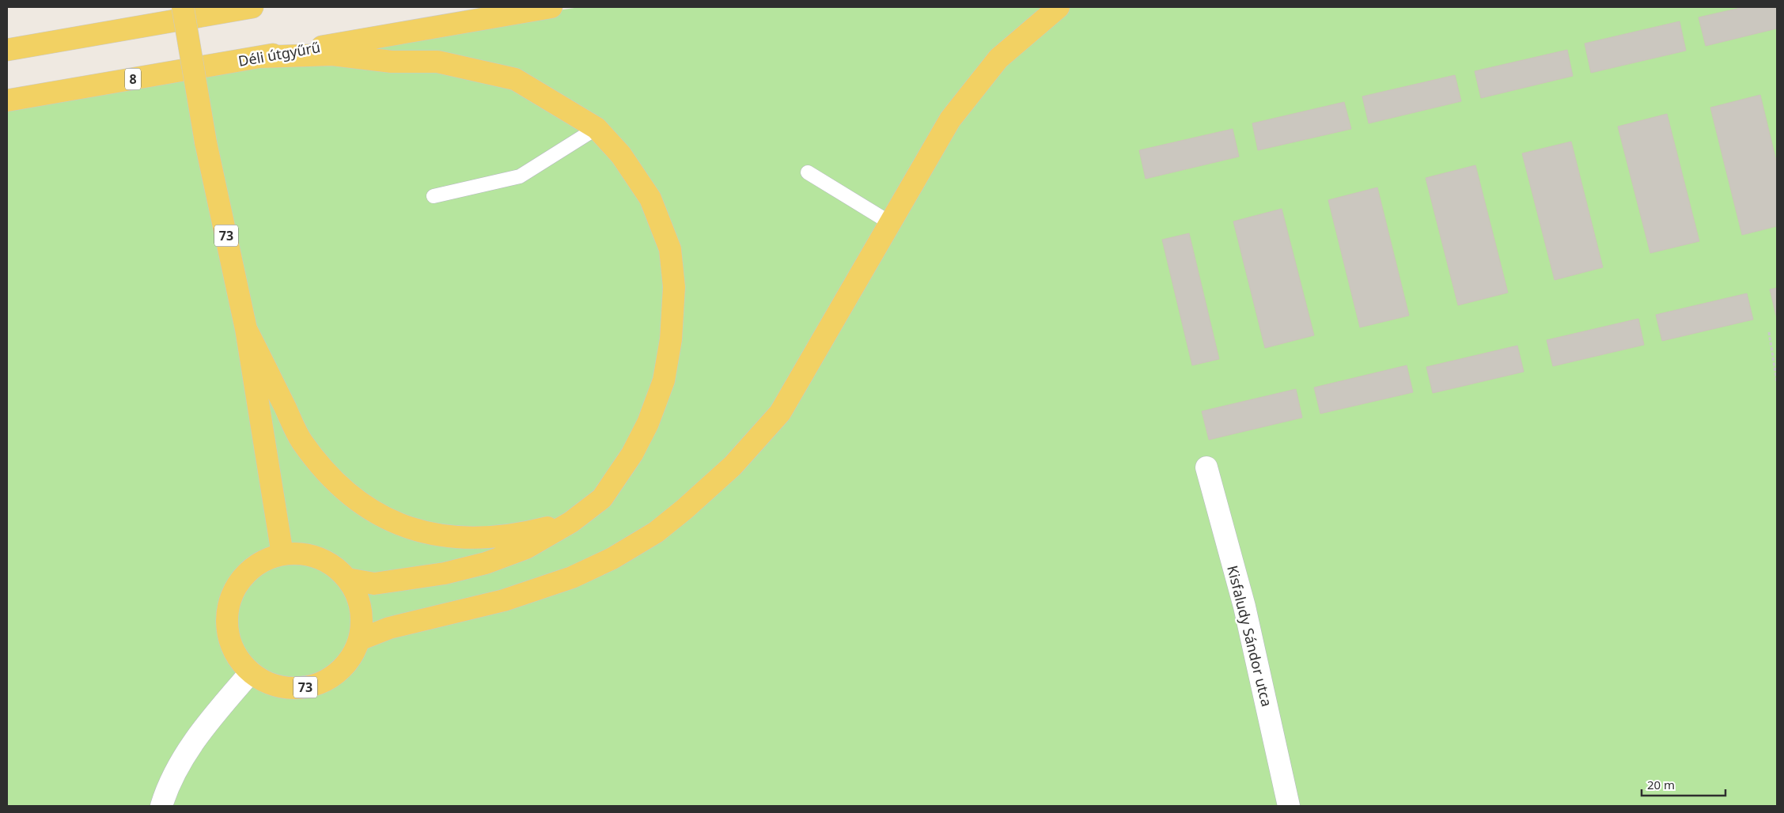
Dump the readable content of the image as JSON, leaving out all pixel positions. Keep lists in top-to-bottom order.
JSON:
{
  "streets": {
    "main road": ["Déli útgyűrű", "8", "73"],
    "street": ["Kisfaludy Sándor utca"]
  },
  "scale_bar": "20 m"
}
